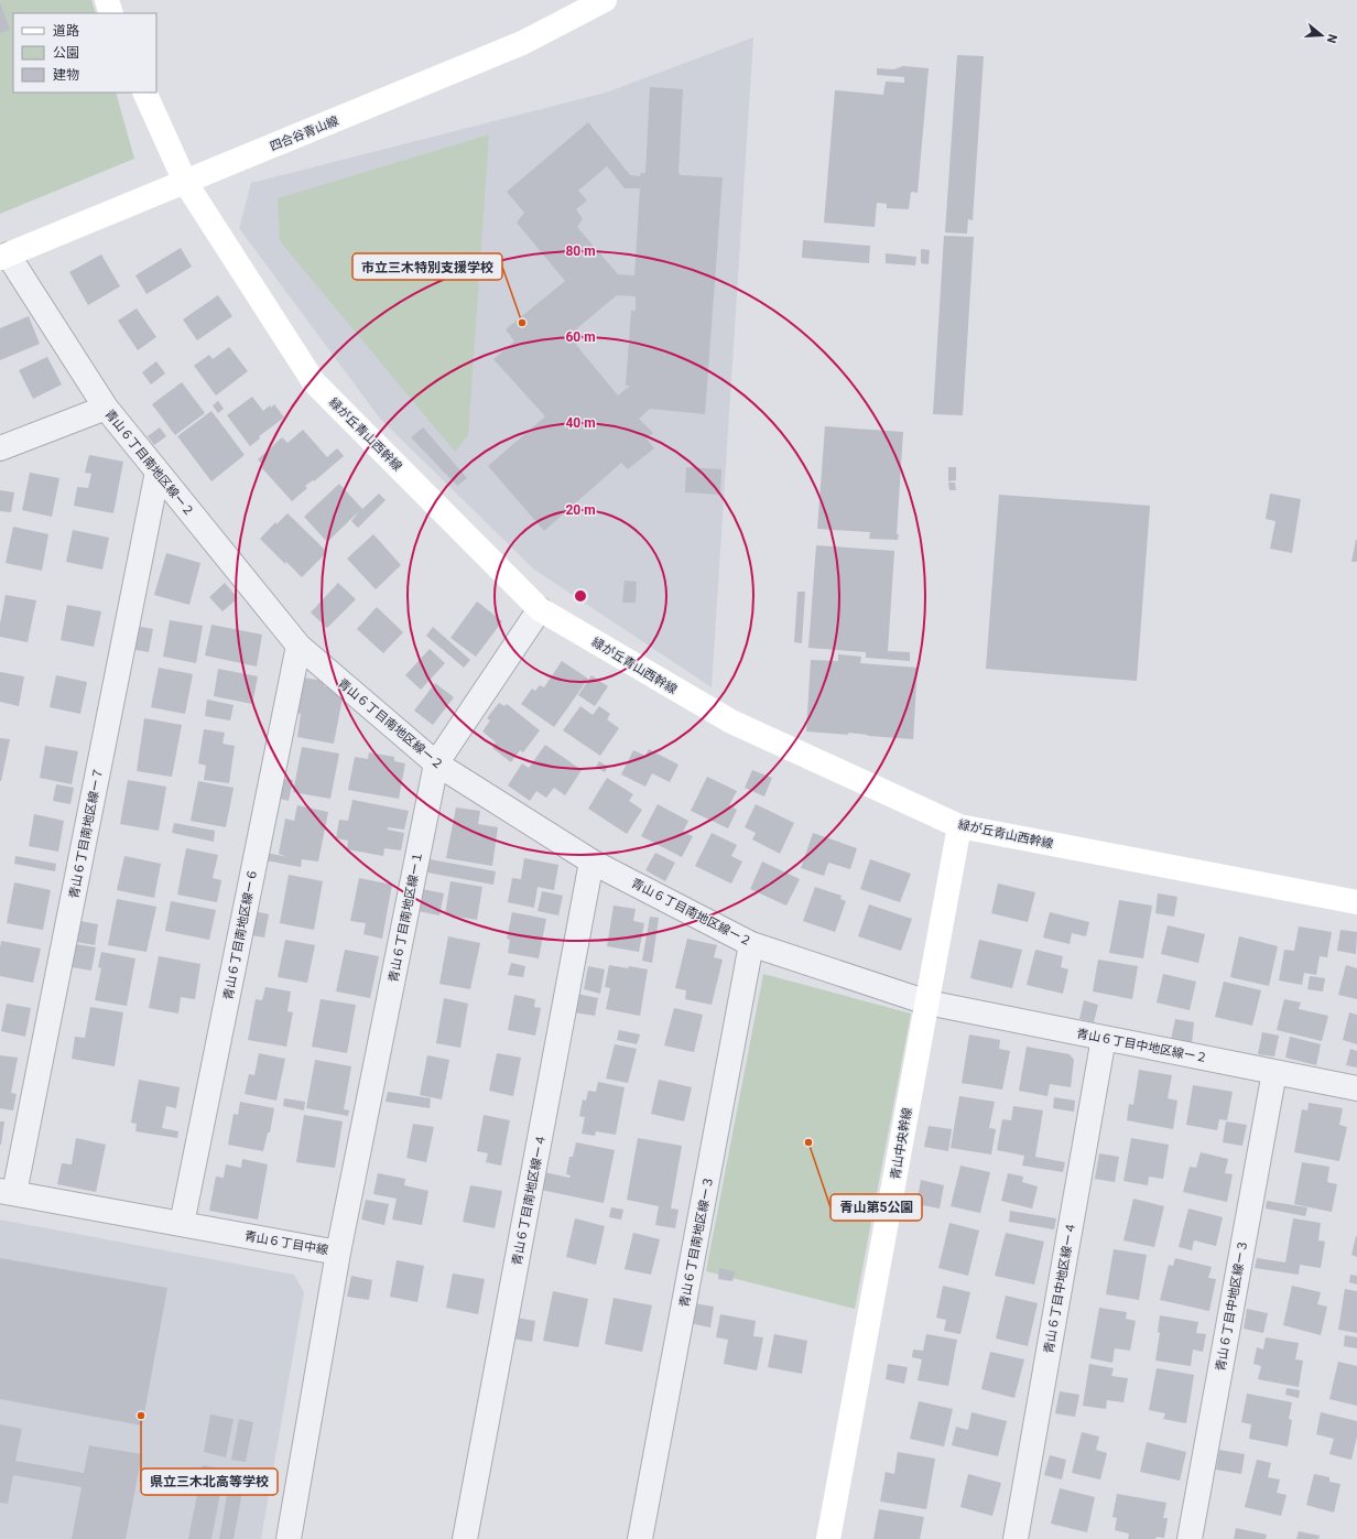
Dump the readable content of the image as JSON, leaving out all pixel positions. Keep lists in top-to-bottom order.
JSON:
{
  "streets": {
    "street": [
      "四合谷青山線",
      "緑が丘青山西幹線",
      "青山６丁目南地区線ー２",
      "青山６丁目南地区線ー７",
      "青山６丁目南地区線ー１",
      "青山６丁目南地区線ー６",
      "青山６丁目中地区線ー２",
      "青山中央幹線",
      "青山６丁目南地区線ー４",
      "青山６丁目南地区線ー３",
      "青山６丁目中線",
      "青山６丁目中地区線ー４",
      "青山６丁目中地区線ー３"
    ]
  },
  "crossings": [
    ["四合谷青山線", "緑が丘青山西幹線"],
    ["四合谷青山線", "青山６丁目南地区線ー２"],
    ["緑が丘青山西幹線", "青山６丁目南地区線ー１"],
    ["緑が丘青山西幹線", "青山中央幹線"],
    ["青山６丁目南地区線ー２", "青山６丁目南地区線ー７"],
    ["青山６丁目南地区線ー２", "青山６丁目南地区線ー１"],
    ["青山６丁目南地区線ー２", "青山６丁目南地区線ー６"],
    ["青山６丁目南地区線ー２", "青山６丁目中地区線ー２"],
    ["青山６丁目南地区線ー２", "青山中央幹線"],
    ["青山６丁目南地区線ー２", "青山６丁目南地区線ー４"],
    ["青山６丁目南地区線ー２", "青山６丁目南地区線ー３"],
    ["青山６丁目南地区線ー７", "青山６丁目中線"],
    ["青山６丁目南地区線ー１", "青山６丁目中線"],
    ["青山６丁目南地区線ー６", "青山６丁目中線"],
    ["青山６丁目中地区線ー２", "青山中央幹線"],
    ["青山６丁目中地区線ー２", "青山６丁目中地区線ー４"],
    ["青山６丁目中地区線ー２", "青山６丁目中地区線ー３"]
  ],
  "places": ["市立三木特別支援学校", "青山第5公園", "県立三木北高等学校"],
  "legend": ["道路", "公園", "建物"],
  "north": "right",
  "rings": [
    "80 m",
    "60 m",
    "40 m",
    "20 m"
  ]
}
